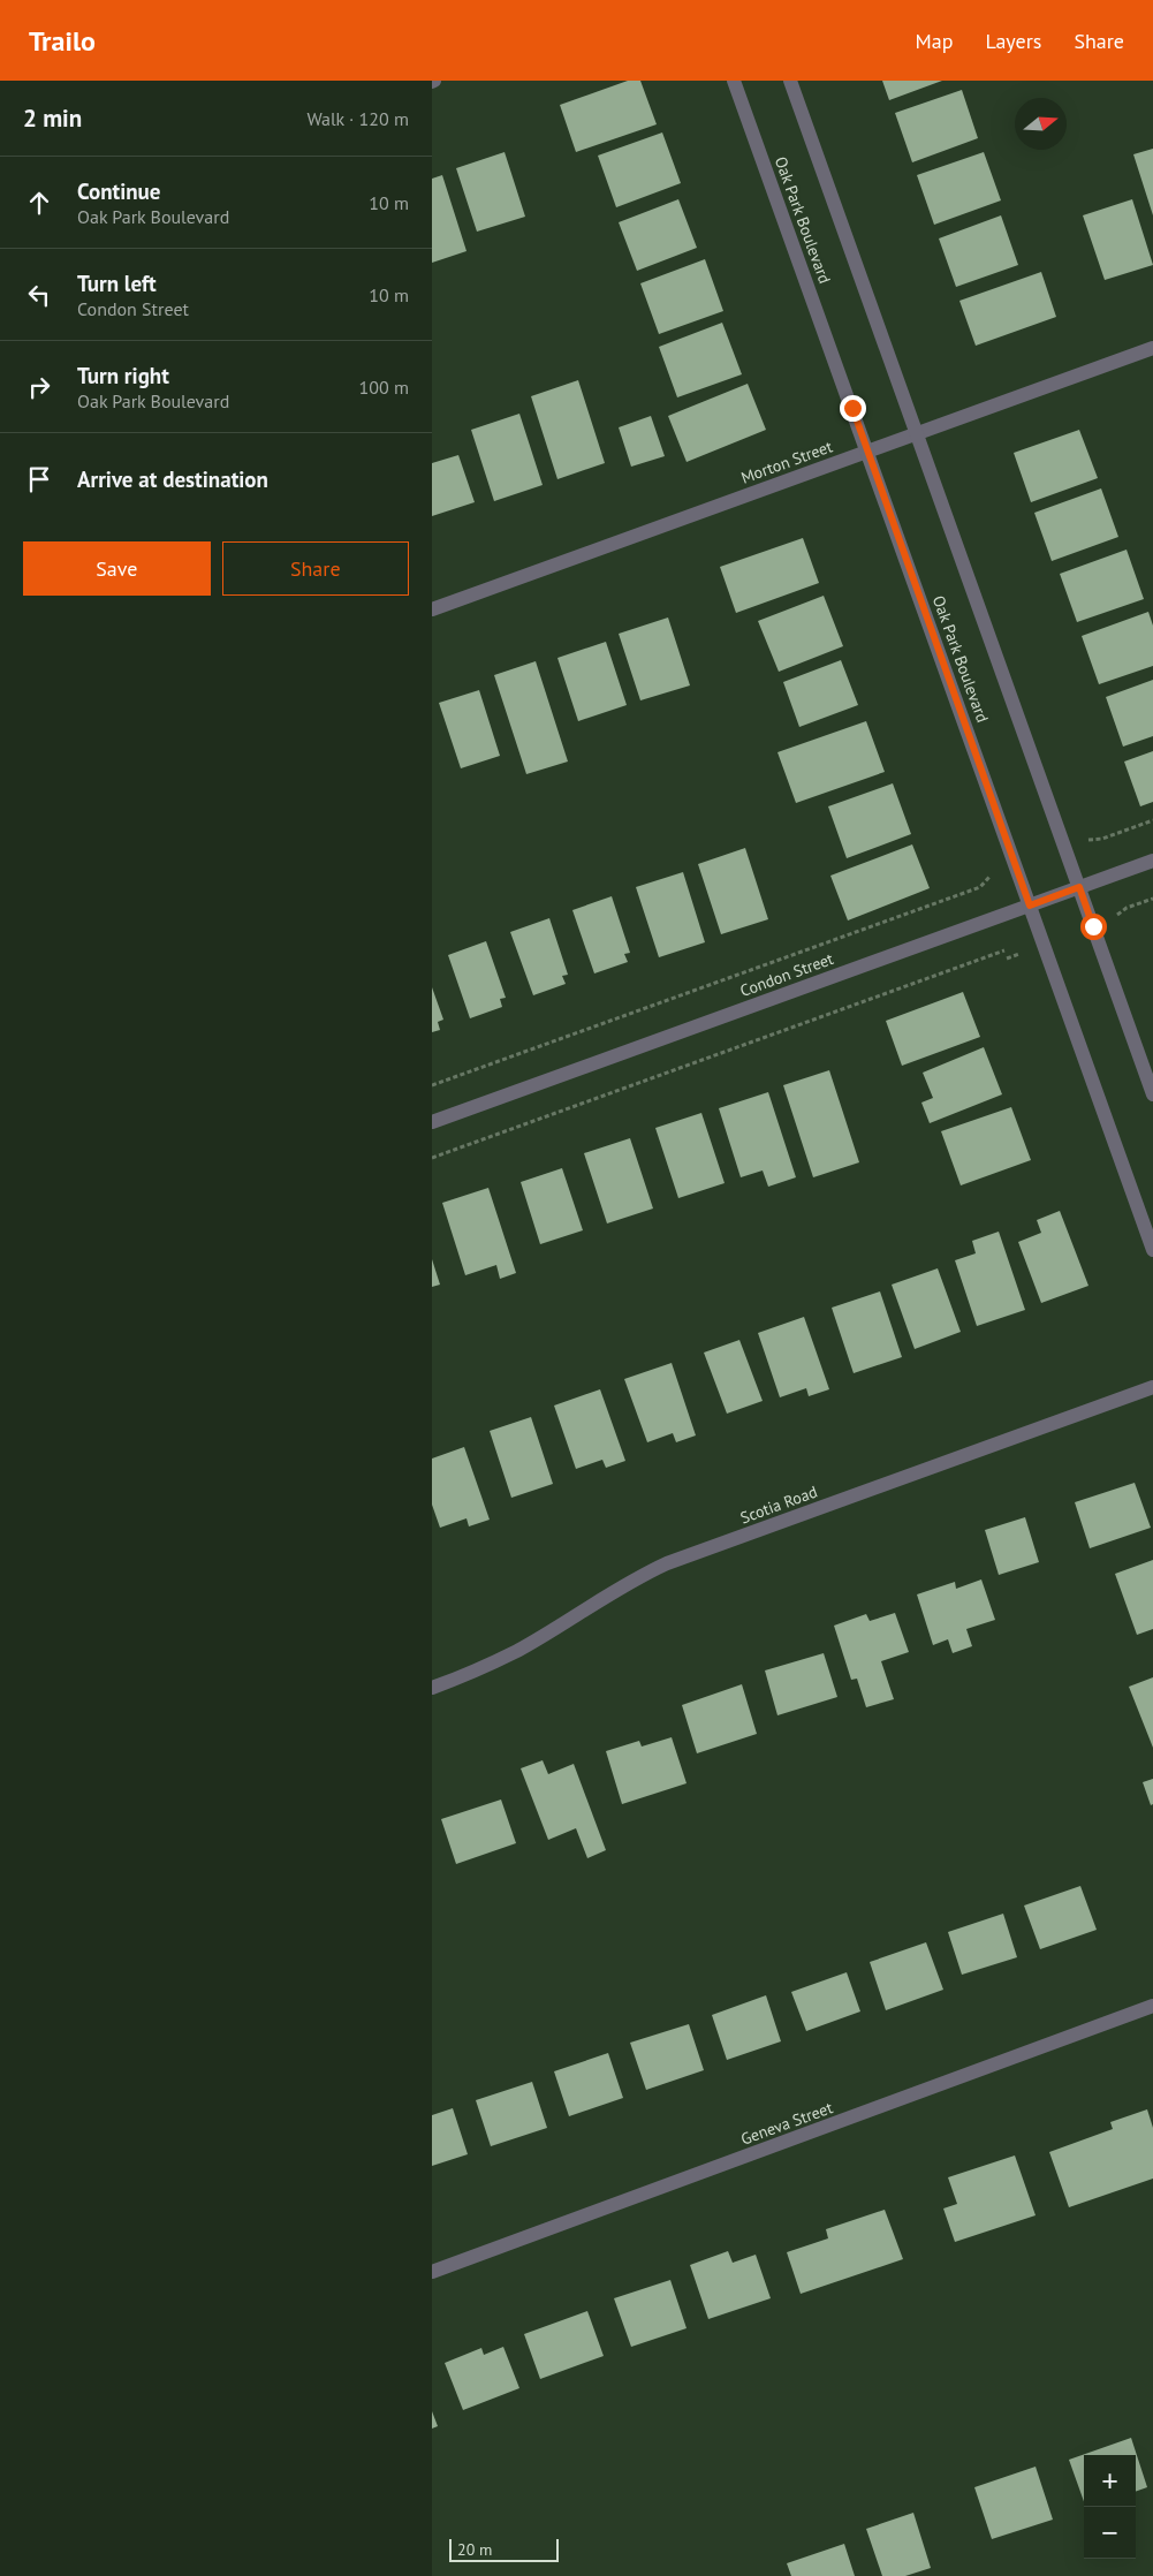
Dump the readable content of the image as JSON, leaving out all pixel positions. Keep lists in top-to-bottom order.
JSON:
{
  "streets": {
    "street": [
      "Oak Park Boulevard",
      "Morton Street",
      "Condon Street",
      "Scotia Road",
      "Geneva Street"
    ]
  },
  "crossings": [
    ["Oak Park Boulevard", "Morton Street"],
    ["Oak Park Boulevard", "Condon Street"]
  ],
  "scale_bar": "20 m",
  "north": "right",
  "page": {
    "header": "Trailo",
    "nav": ["Map", "Layers", "Share"],
    "heading": ["2 min", "Walk · 120 m"],
    "list": [
      ["Continue", "Oak Park Boulevard", "10 m"],
      ["Turn left", "Condon Street", "10 m"],
      ["Turn right", "Oak Park Boulevard", "100 m"],
      "Arrive at destination"
    ],
    "buttons": ["Save", "Share"],
    "map_buttons": ["+", "−"],
    "scale": "20 m"
  }
}
